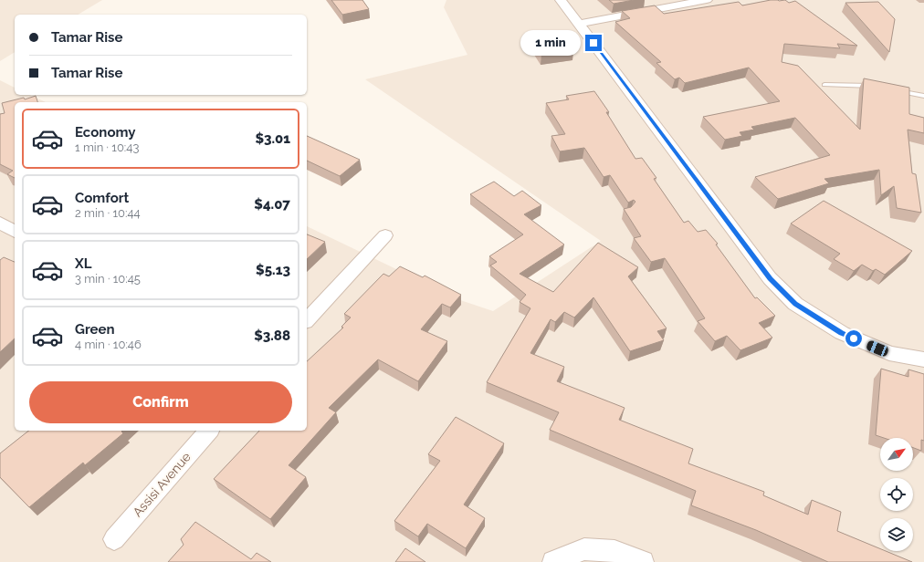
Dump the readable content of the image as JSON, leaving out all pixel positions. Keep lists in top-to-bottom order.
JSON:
{
  "streets": {
    "street": ["Assisi Avenue"]
  },
  "north": "top right",
  "page": {
    "banner": ["Tamar Rise", "Tamar Rise"],
    "bubble": "1 min",
    "list": [
      {
        "name": "Economy",
        "note": "1 min · 10:43",
        "value": "$3.01"
      },
      {
        "name": "Comfort",
        "note": "2 min · 10:44",
        "value": "$4.07"
      },
      {
        "name": "XL",
        "note": "3 min · 10:45",
        "value": "$5.13"
      },
      {
        "name": "Green",
        "note": "4 min · 10:46",
        "value": "$3.88"
      }
    ],
    "buttons": "Confirm"
  }
}
